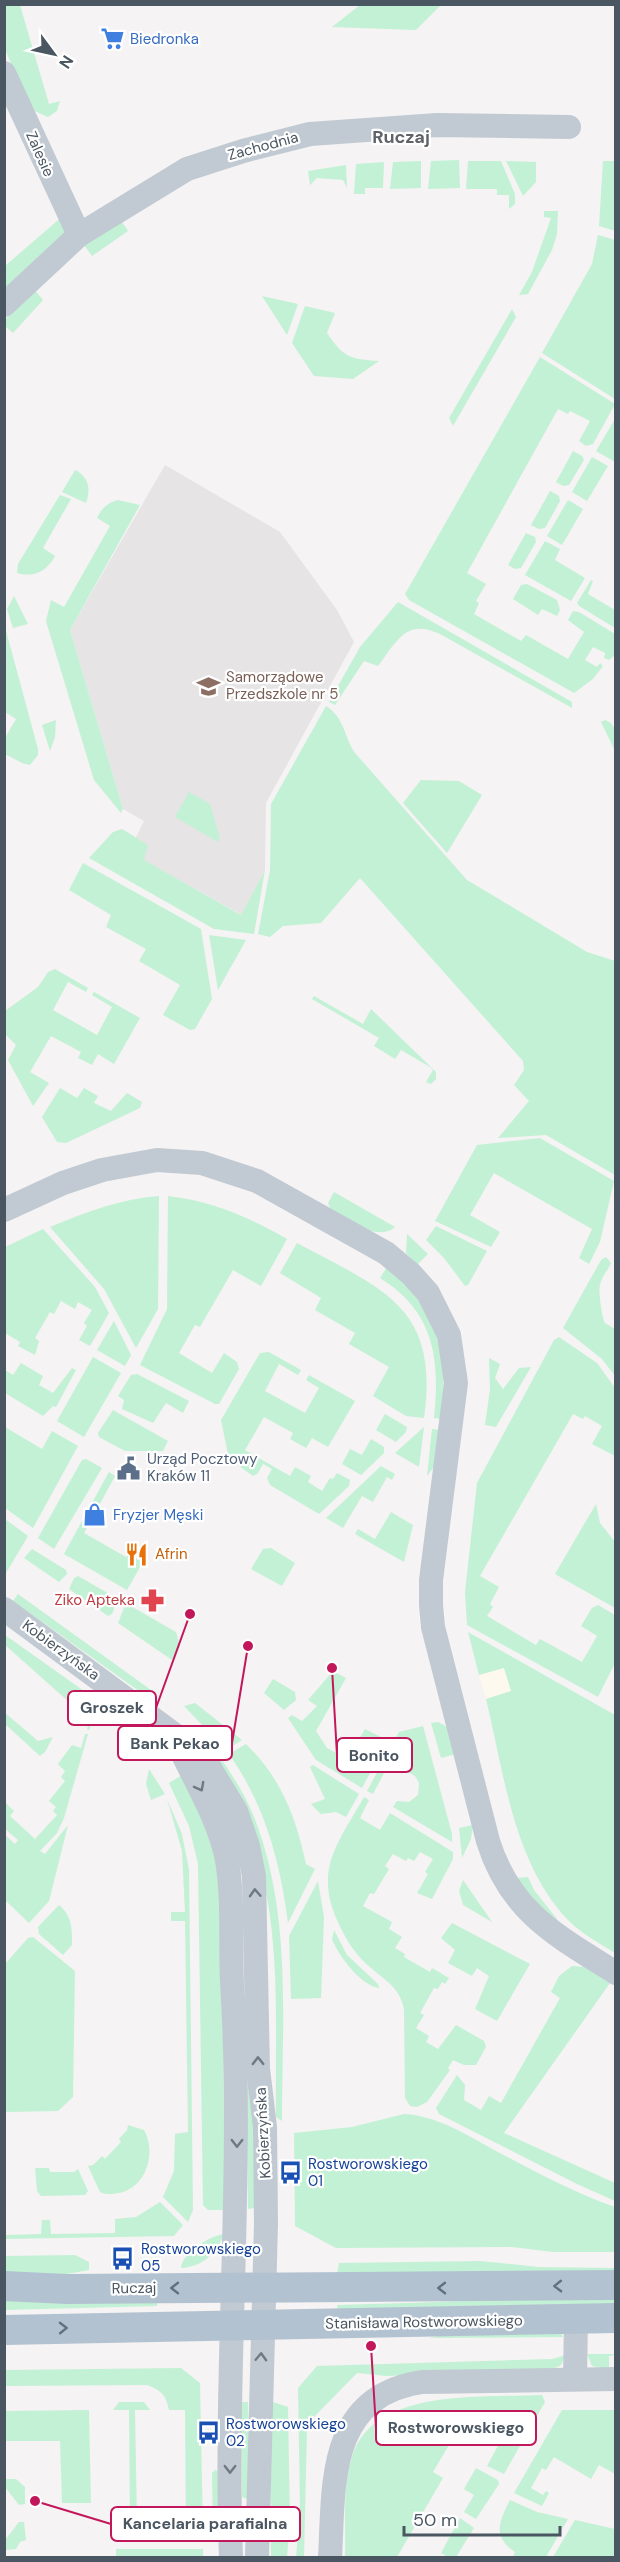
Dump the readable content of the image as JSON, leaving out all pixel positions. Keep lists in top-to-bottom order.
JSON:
{
  "streets": {
    "main road": ["Ruczaj", "Stanisława Rostworowskiego"],
    "street": ["Zachodnia", "Zalesie", "Kobierzyńska"]
  },
  "crossings": [
    ["Zachodnia", "Zalesie"],
    ["Kobierzyńska", "Ruczaj"],
    ["Kobierzyńska", "Stanisława Rostworowskiego"]
  ],
  "districts": ["Ruczaj"],
  "places": {
    "supermarket": ["Biedronka"],
    "school or university": ["Samorządowe Przedszkole nr 5"],
    "public building": ["Urząd Pocztowy Kraków 11"],
    "shop": ["Fryzjer Męski"],
    "restaurant": ["Afrin"],
    "pharmacy": ["Ziko Apteka"],
    "other": [
      "Groszek",
      "Bank Pekao",
      "Bonito",
      "Rostworowskiego",
      "Kancelaria parafialna"
    ],
    "bus stop": ["Rostworowskiego 01", "Rostworowskiego 05", "Rostworowskiego 02"]
  },
  "scale_bar": "50 m",
  "north": "bottom right"
}
